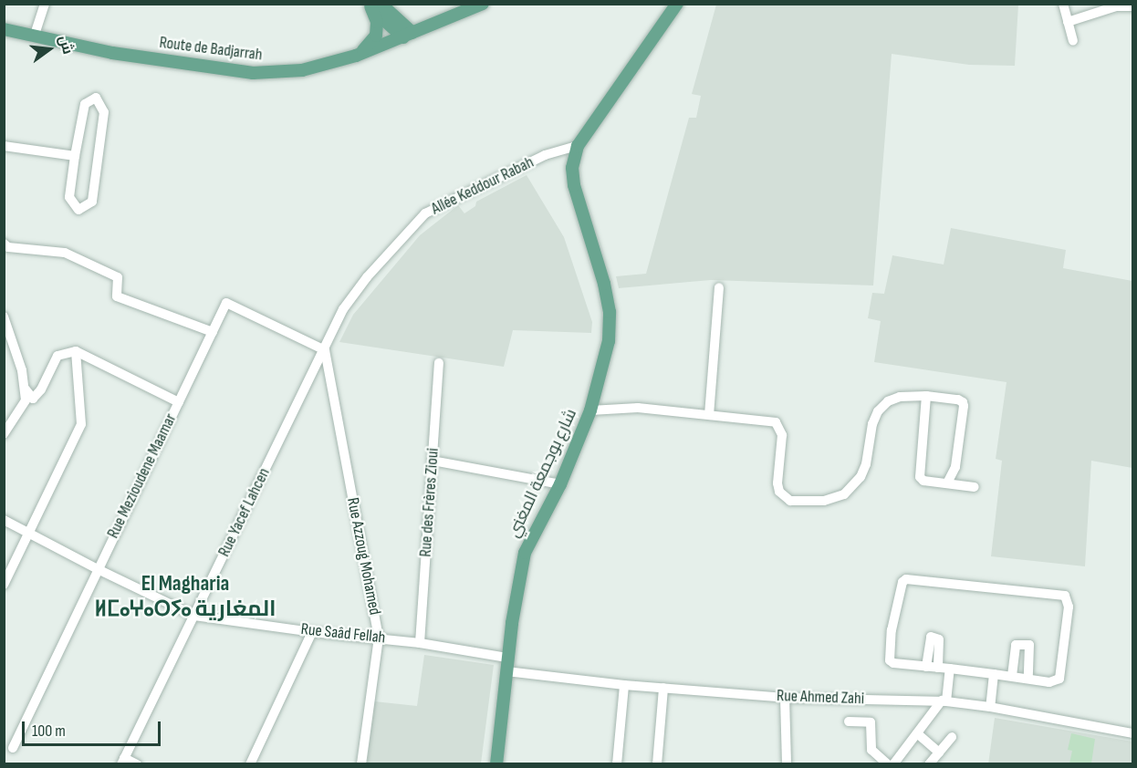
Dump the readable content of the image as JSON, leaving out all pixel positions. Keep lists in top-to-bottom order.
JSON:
{
  "streets": {
    "main road": ["Route de Badjarrah", "شارع بوجمعة المغني"],
    "street": [
      "Allée Keddour Rabah",
      "Rue Mezioudene Maamar",
      "Rue des Frères Zioui",
      "Rue Yacef Lahcen",
      "Rue Azzoug Mohamed",
      "Rue Saâd Fellah",
      "Rue Ahmed Zahi"
    ]
  },
  "crossings": [
    ["Allée Keddour Rabah", "شارع بوجمعة المغني"],
    ["Allée Keddour Rabah", "Rue Mezioudene Maamar"],
    ["Allée Keddour Rabah", "Rue Yacef Lahcen"],
    ["Allée Keddour Rabah", "Rue Azzoug Mohamed"],
    ["شارع بوجمعة المغني", "Rue Saâd Fellah"],
    ["شارع بوجمعة المغني", "Rue Ahmed Zahi"],
    ["Rue Mezioudene Maamar", "Rue Yacef Lahcen"],
    ["Rue Mezioudene Maamar", "Rue Azzoug Mohamed"],
    ["Rue Mezioudene Maamar", "Rue Saâd Fellah"],
    ["Rue des Frères Zioui", "Rue Saâd Fellah"],
    ["Rue Yacef Lahcen", "Rue Azzoug Mohamed"],
    ["Rue Yacef Lahcen", "Rue Saâd Fellah"],
    ["Rue Azzoug Mohamed", "Rue Saâd Fellah"]
  ],
  "districts": ["El Magharia ⵍⵎⴰⵖⴰⵔⵢⴰ المغارية"],
  "scale_bar": "100 m",
  "north": "right"
}
